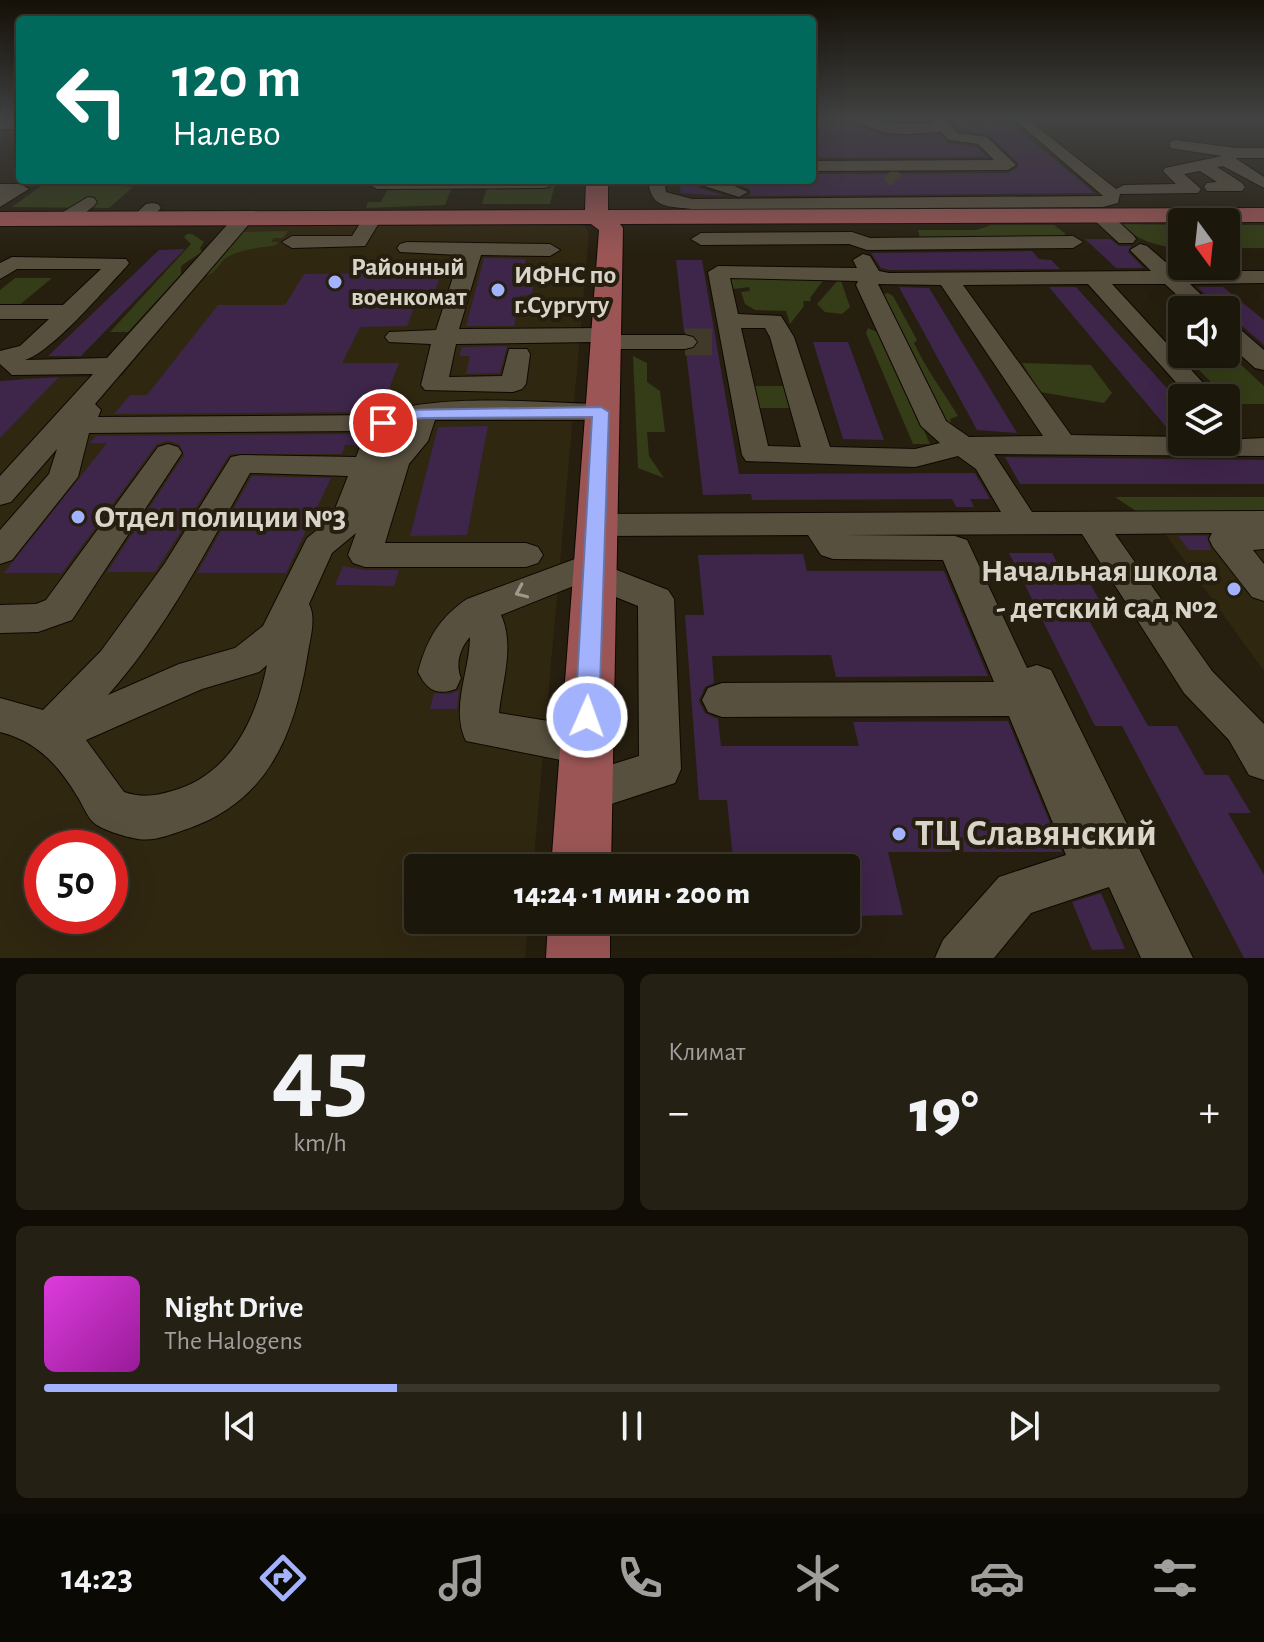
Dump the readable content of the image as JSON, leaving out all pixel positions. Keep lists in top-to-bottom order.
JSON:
{
  "places": [
    "Районный военкомат",
    "ИФНС по г.Сургуту",
    "Отдел полиции №3",
    "Начальная школа - детский сад №2",
    "ТЦ Славянский"
  ],
  "north": "bottom",
  "page": {
    "turn": ["120 m", "Налево"],
    "limit": "50",
    "trip": "14:24 · 1 мин · 200 m",
    "tile": [
      ["45", "km/h"],
      "Климат"
    ],
    "heat": ["−", "19°", "+"],
    "song": ["Night Drive", "The Halogens"],
    "tabs": "14:23"
  }
}
